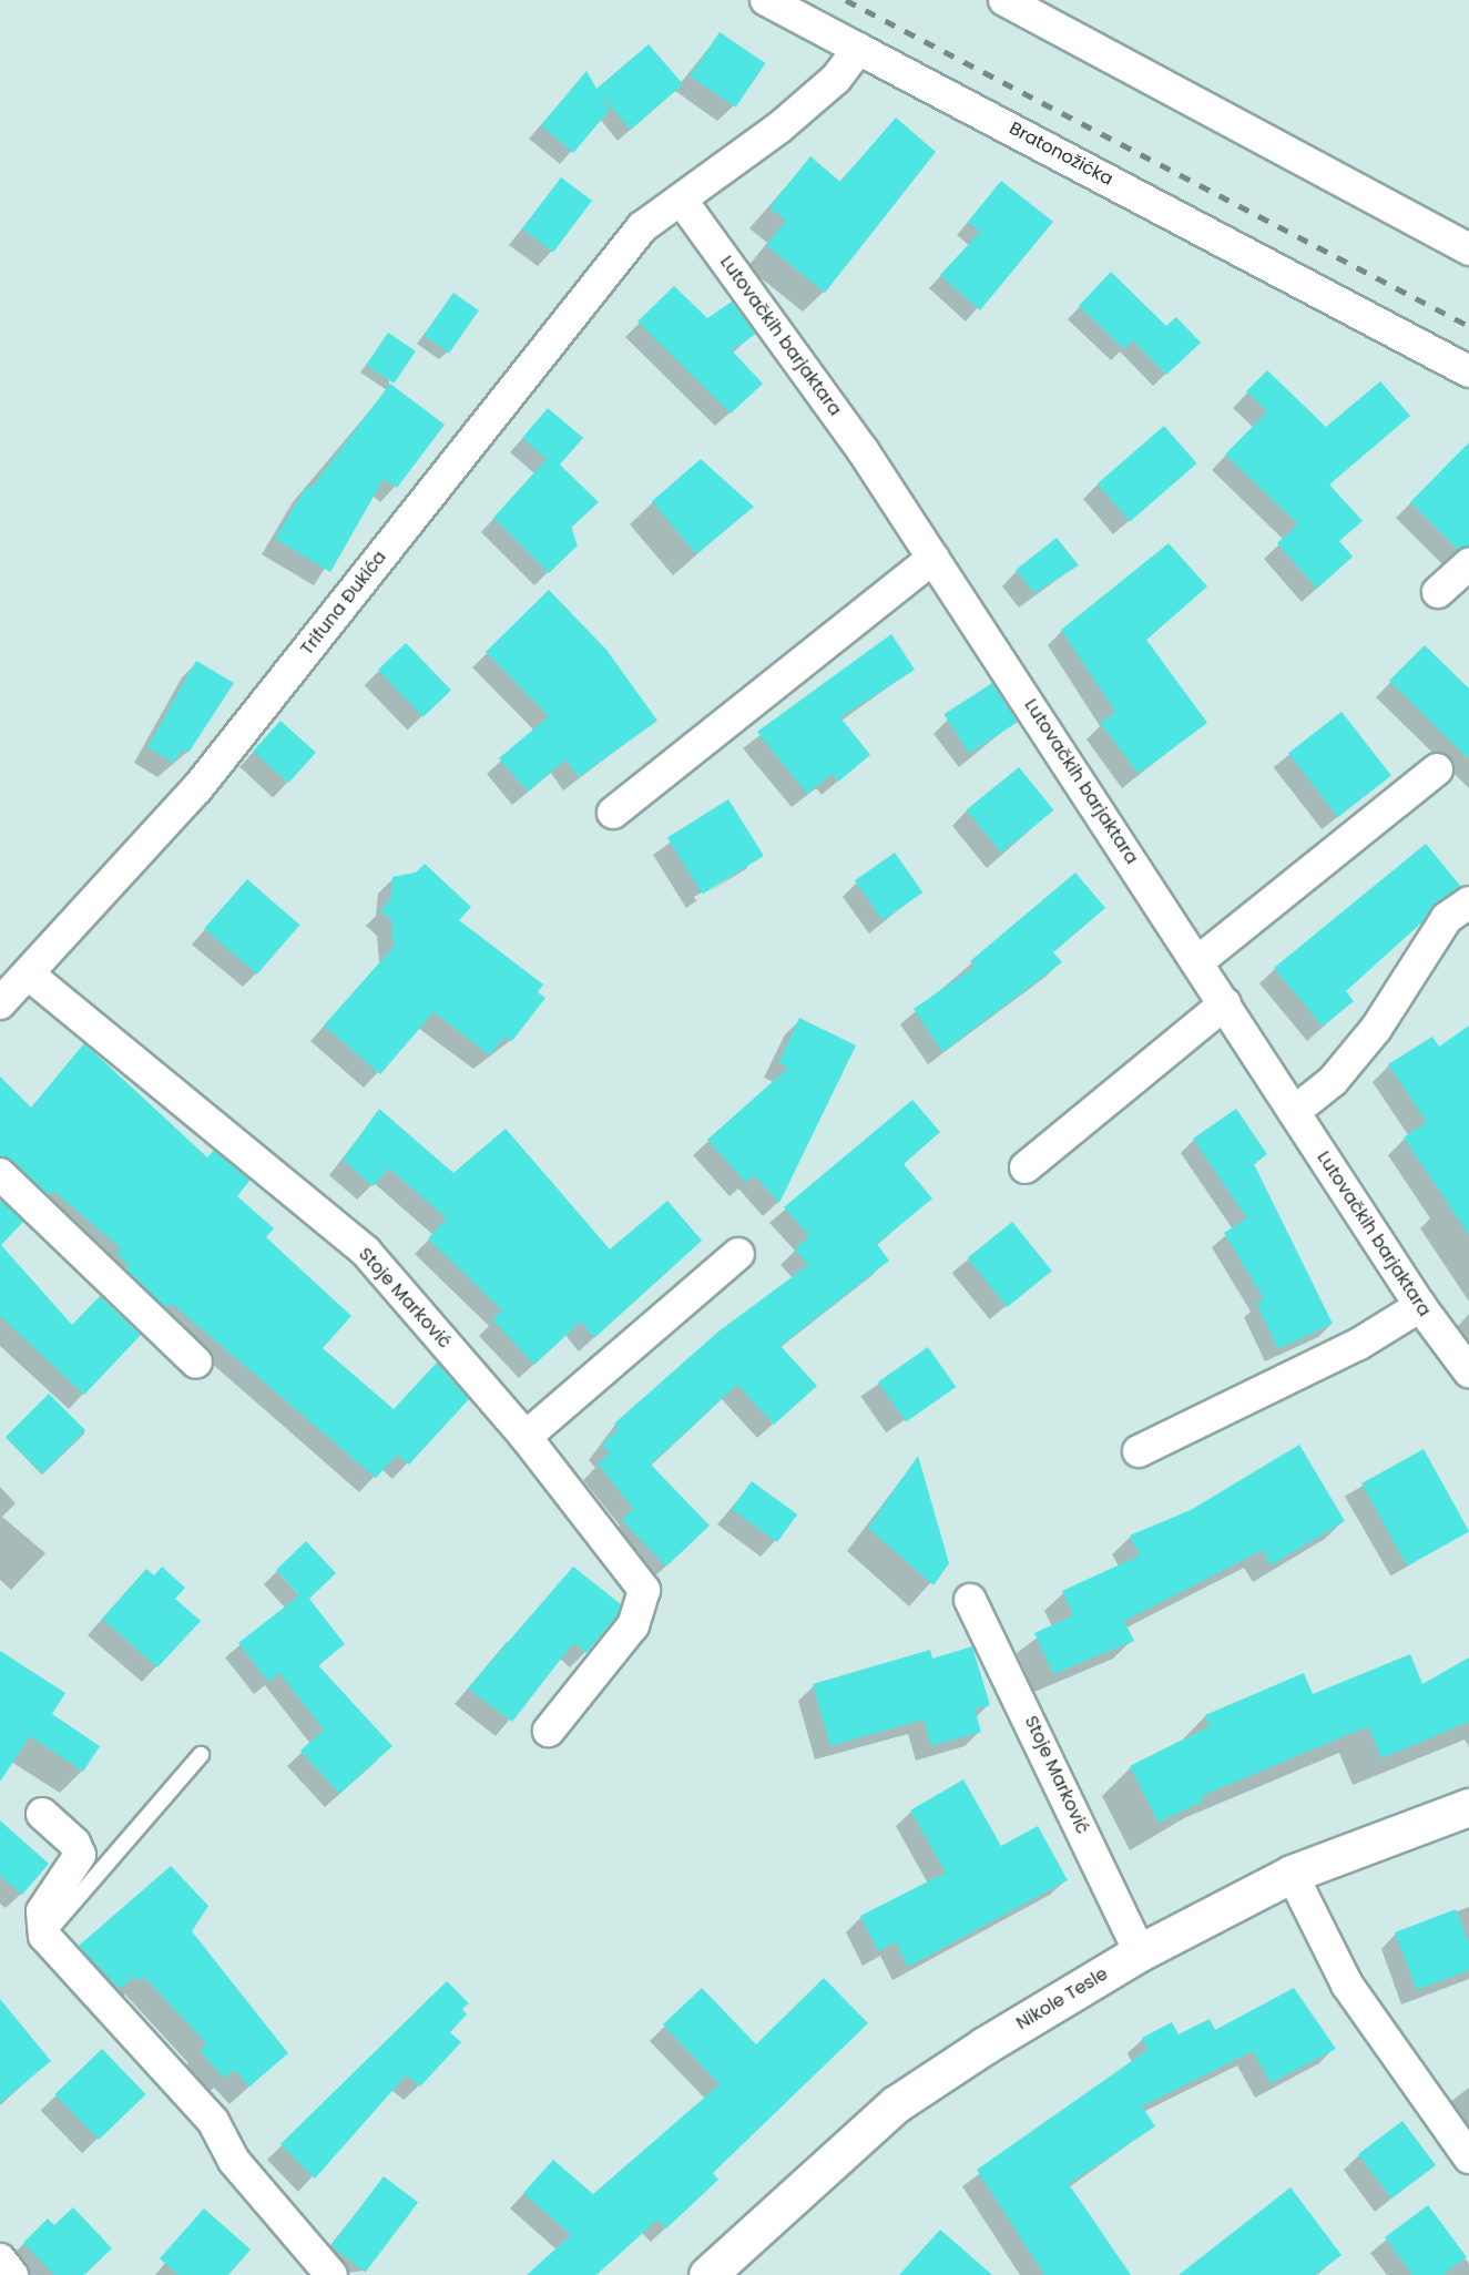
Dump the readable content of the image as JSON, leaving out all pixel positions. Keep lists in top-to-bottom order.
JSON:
{
  "streets": {
    "street": [
      "Bratonožićka",
      "Lutovačkih barjaktara",
      "Trifuna Đukića",
      "Stoje Marković",
      "Nikole Tesle"
    ]
  },
  "crossings": [
    ["Lutovačkih barjaktara", "Trifuna Đukića"],
    ["Trifuna Đukića", "Stoje Marković"],
    ["Stoje Marković", "Nikole Tesle"]
  ]
}
